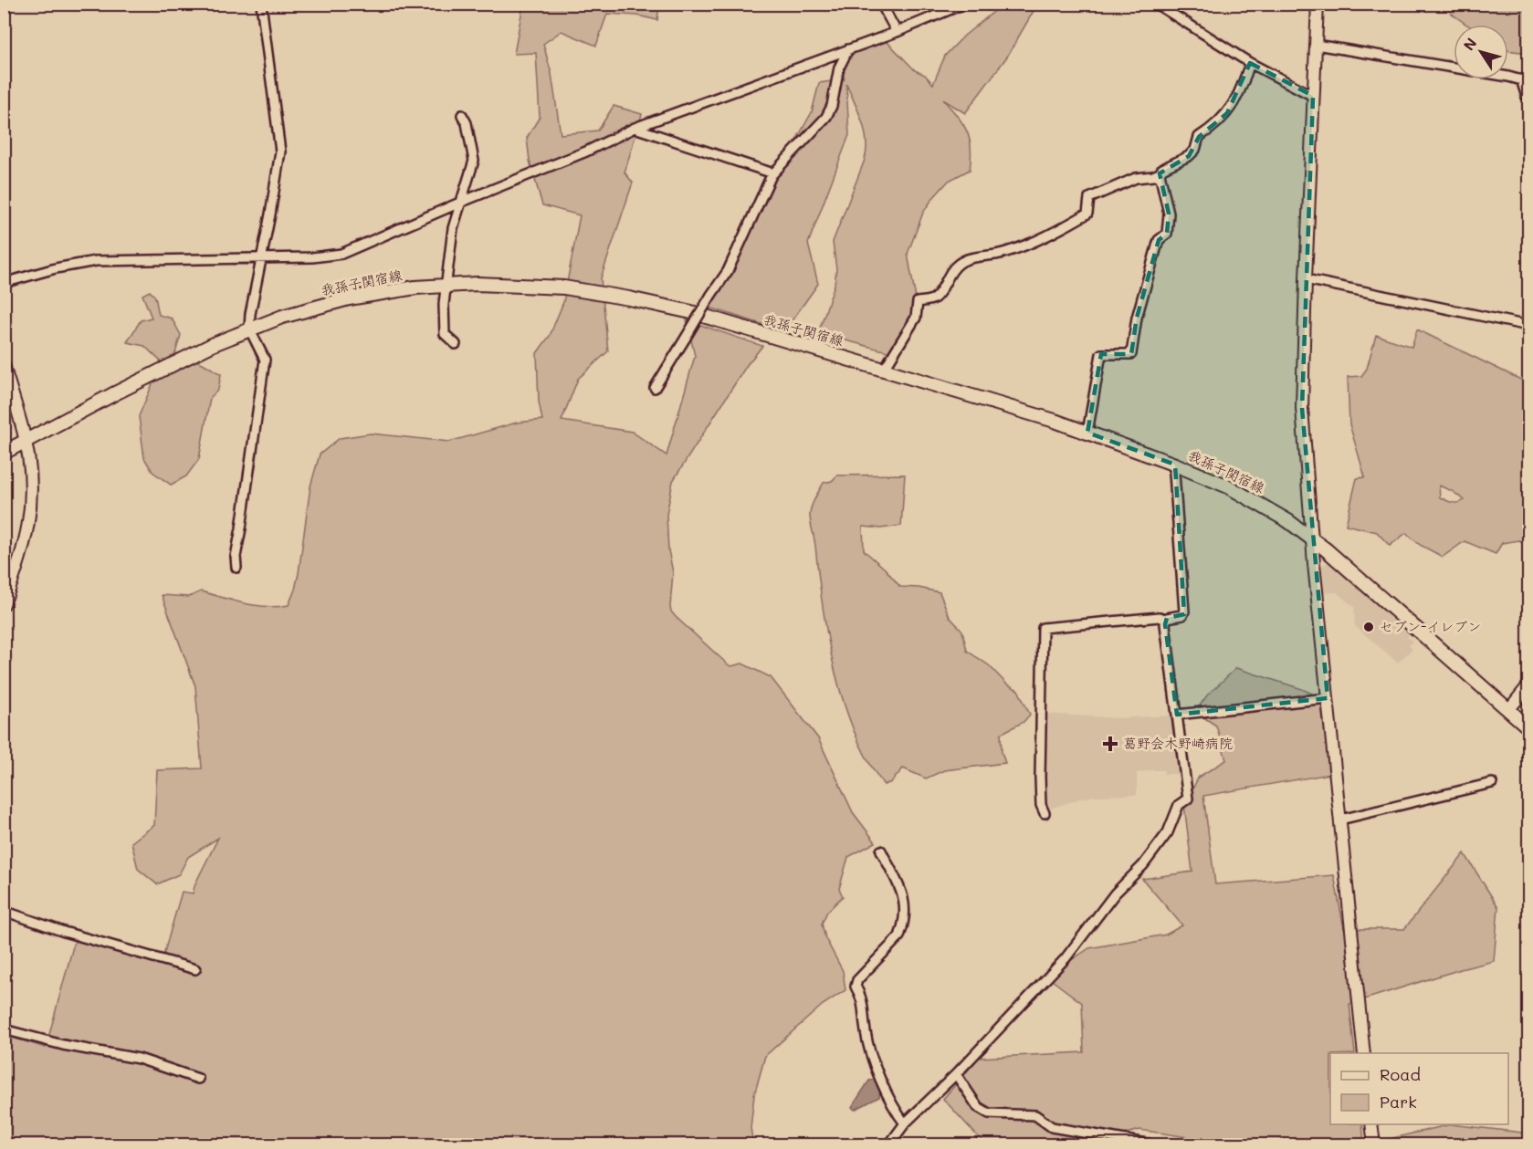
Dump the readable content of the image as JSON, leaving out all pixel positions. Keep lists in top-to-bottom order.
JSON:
{
  "streets": {
    "main road": ["我孫子関宿線"]
  },
  "places": {
    "other": ["セブン-イレブン"],
    "health": ["葛野会木野崎病院"]
  },
  "legend": ["Road", "Park"],
  "north": "top left"
}
